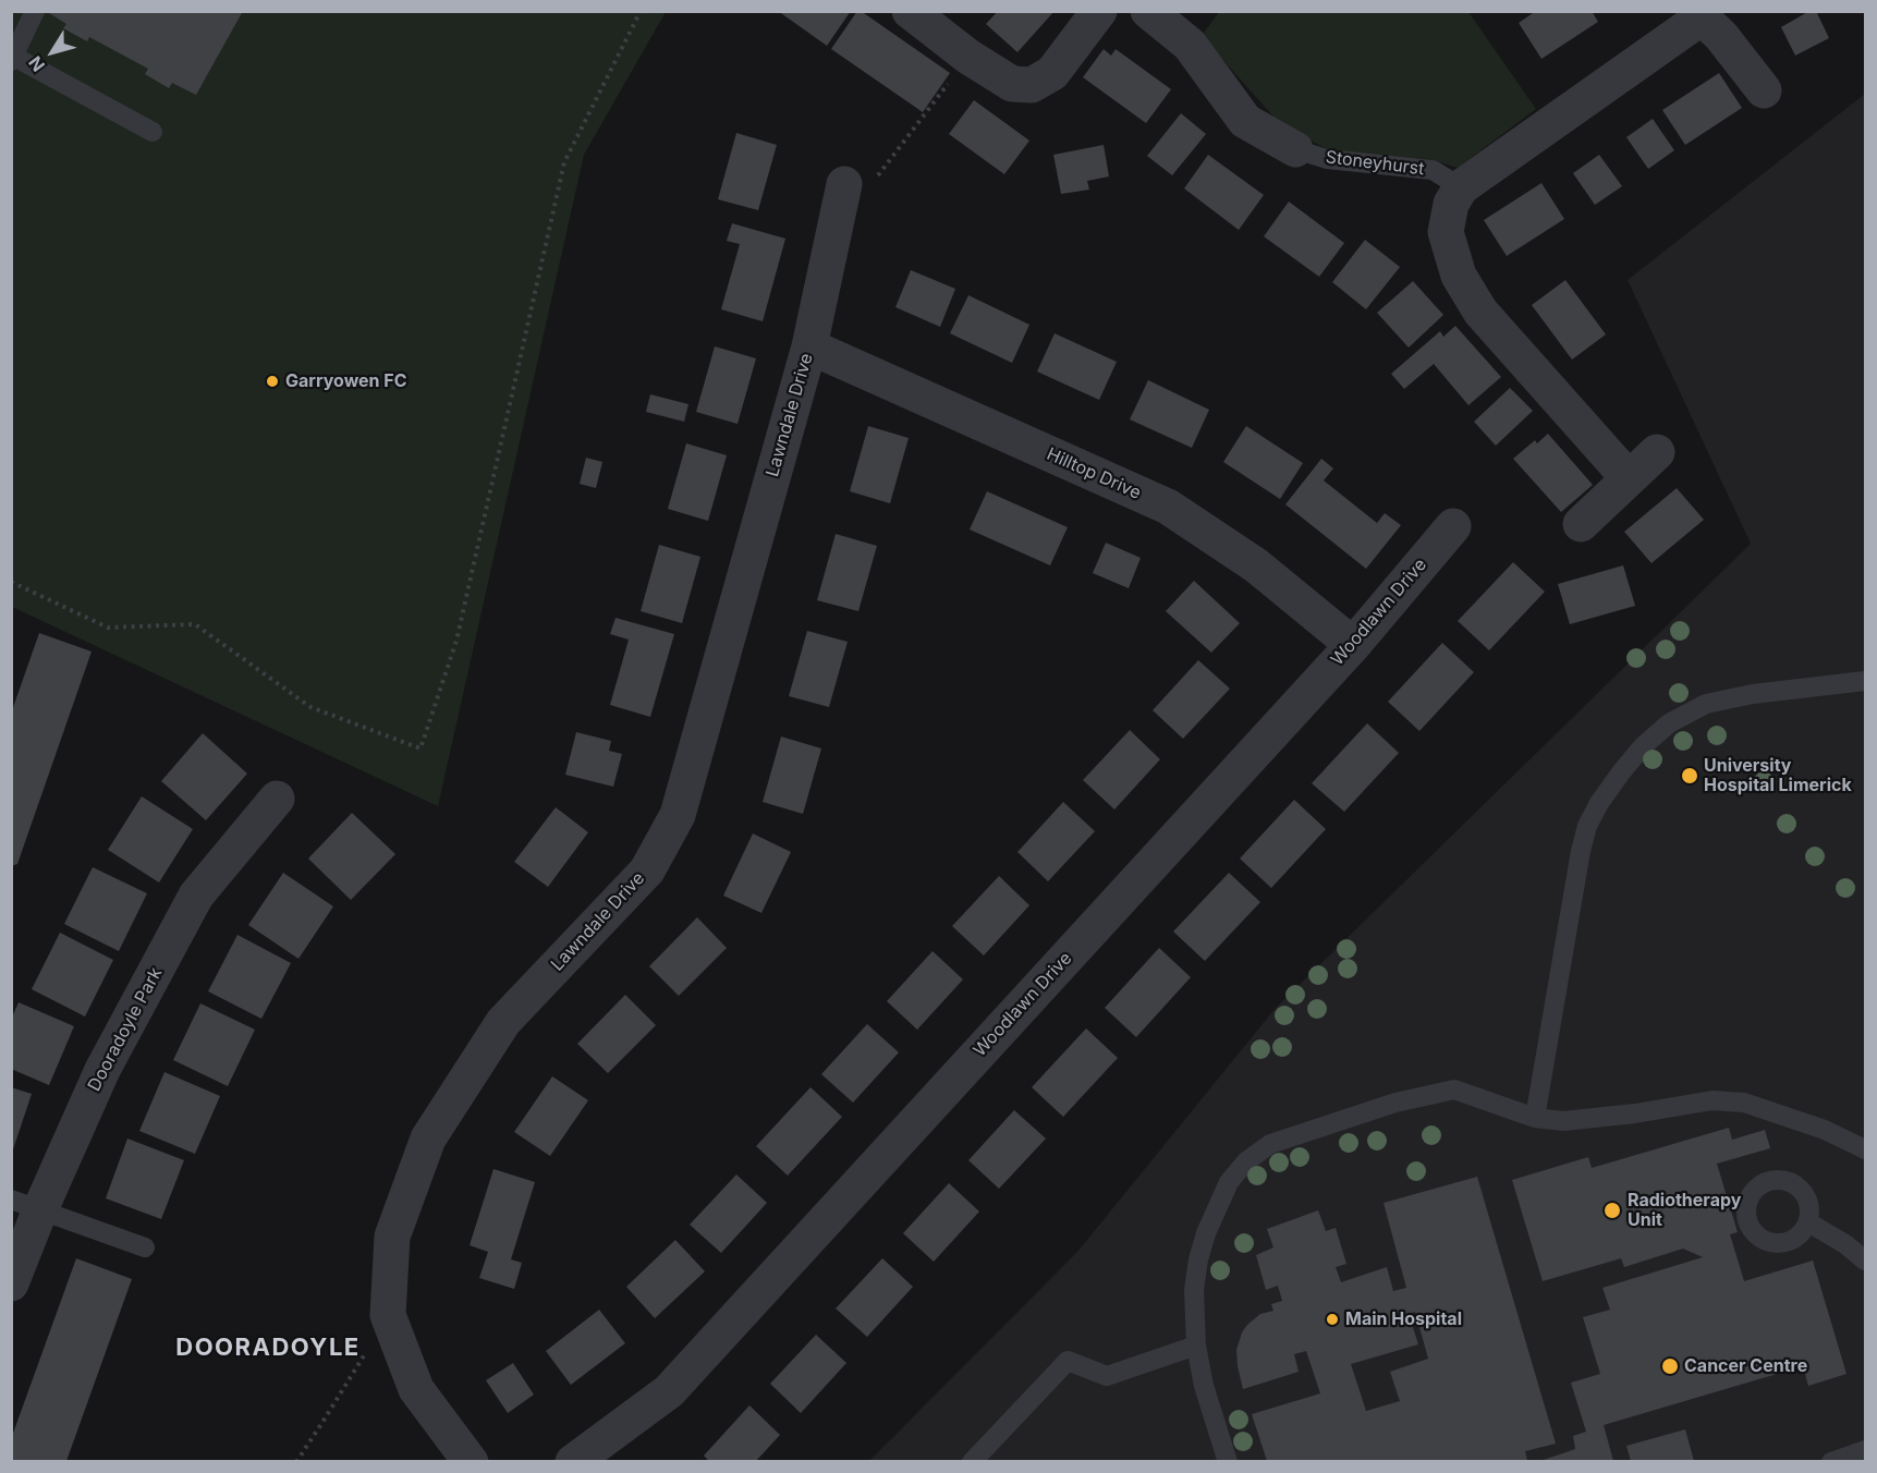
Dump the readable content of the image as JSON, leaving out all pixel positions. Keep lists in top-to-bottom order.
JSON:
{
  "streets": {
    "street": [
      "Stoneyhurst",
      "Lawndale Drive",
      "Hilltop Drive",
      "Woodlawn Drive",
      "Dooradoyle Park"
    ]
  },
  "crossings": [
    ["Lawndale Drive", "Hilltop Drive"],
    ["Hilltop Drive", "Woodlawn Drive"]
  ],
  "districts": ["DOORADOYLE"],
  "places": [
    "Garryowen FC",
    "University Hospital Limerick",
    "Radiotherapy Unit",
    "Main Hospital",
    "Cancer Centre"
  ],
  "north": "bottom left"
}
